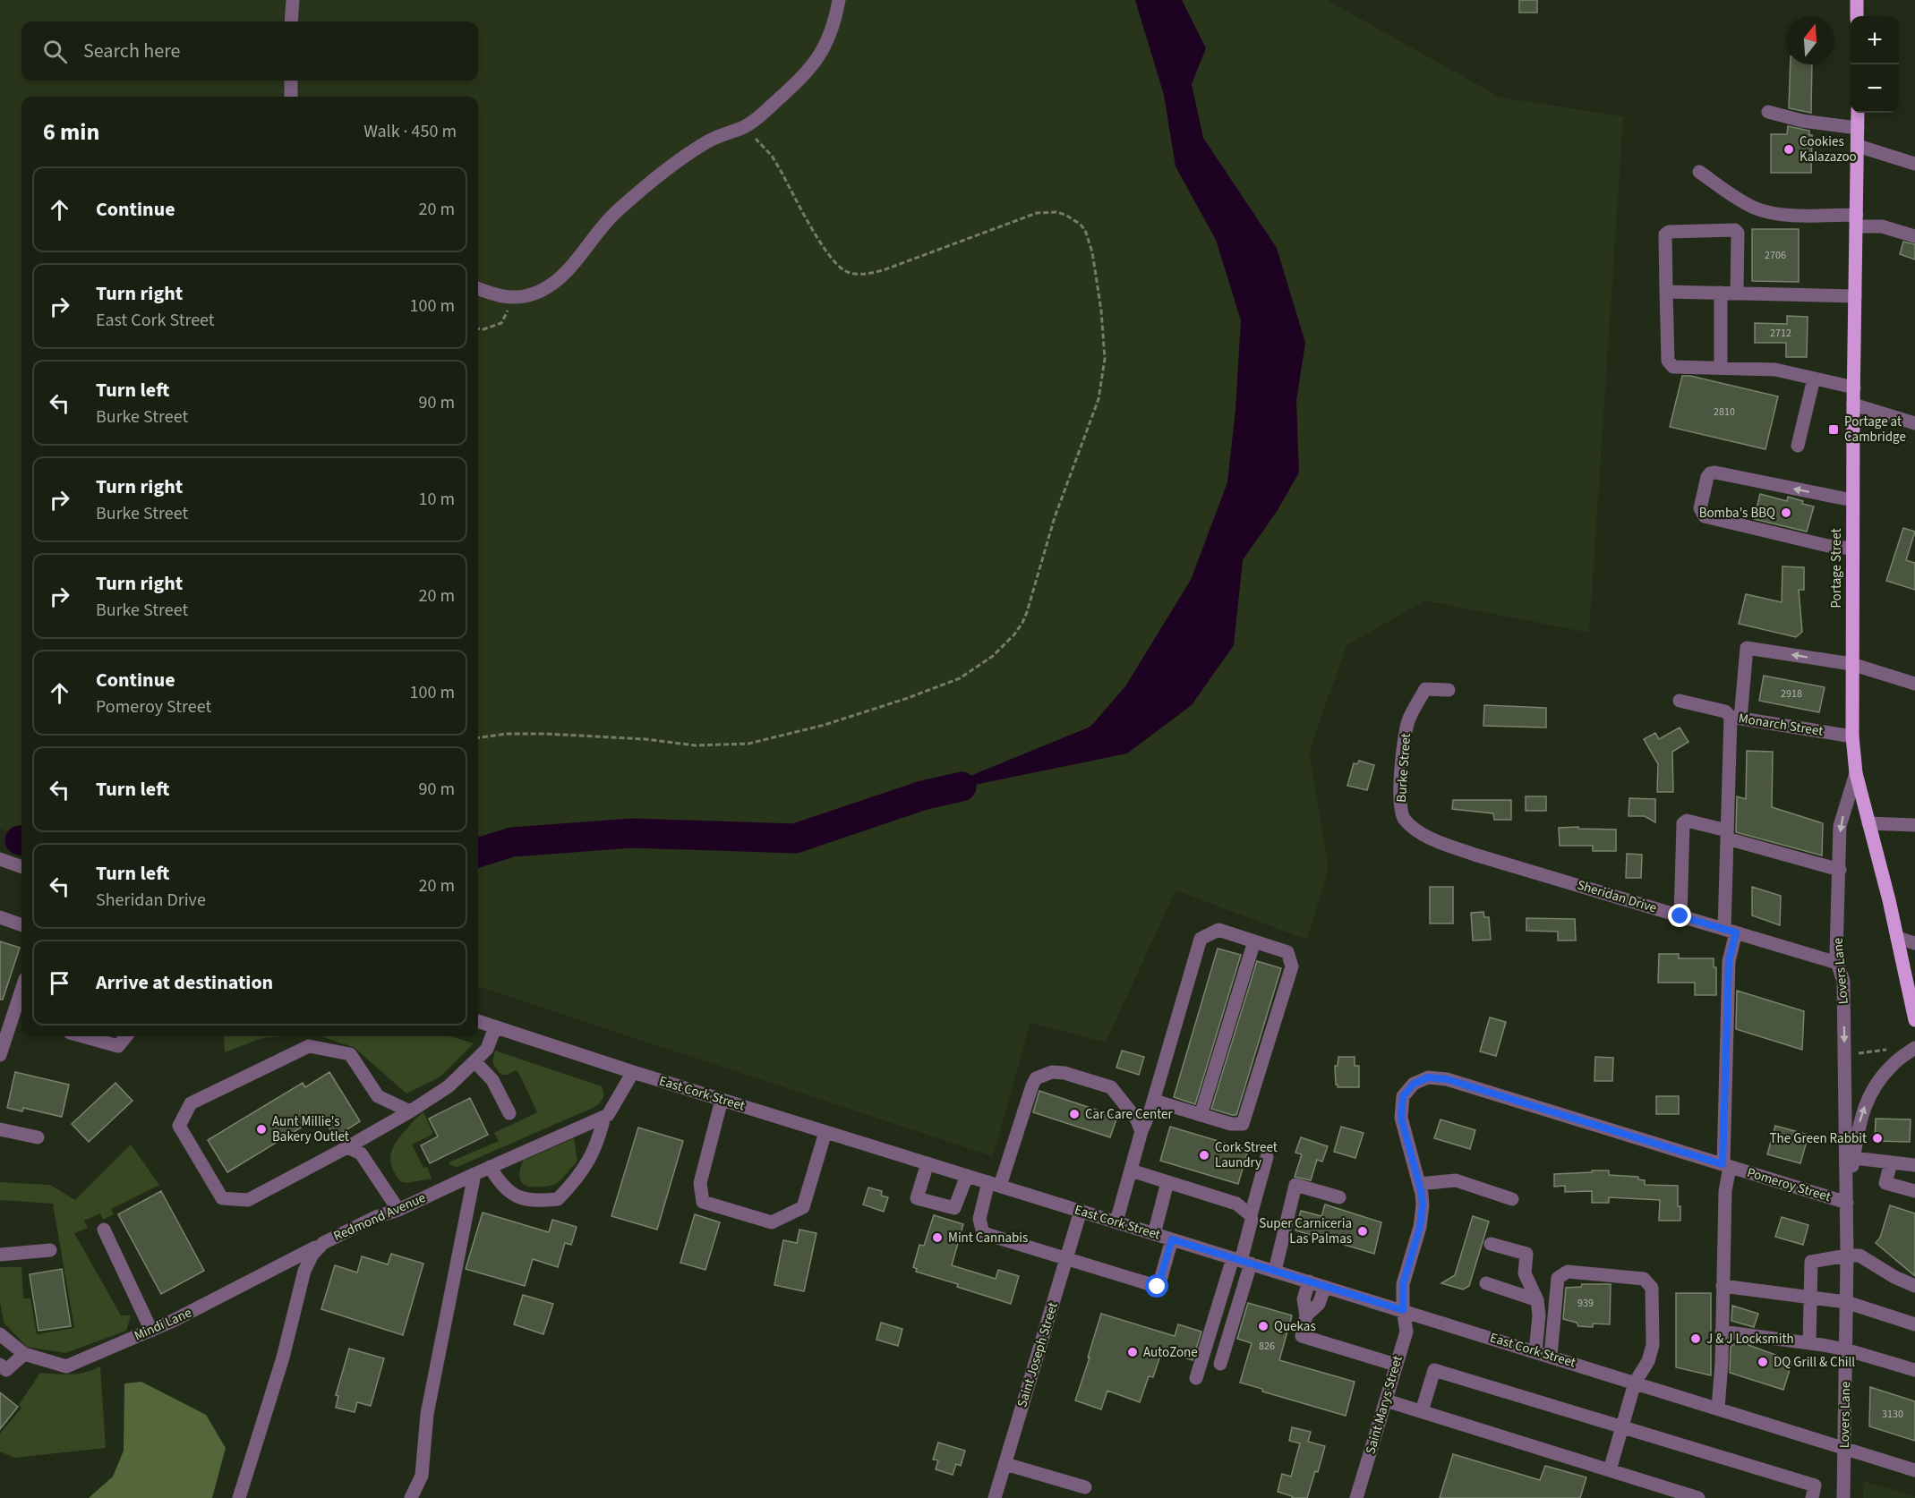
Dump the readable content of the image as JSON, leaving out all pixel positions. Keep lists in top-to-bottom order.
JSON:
{
  "streets": {
    "main road": ["Portage Street"],
    "street": [
      "Monarch Street",
      "Burke Street",
      "Sheridan Drive",
      "Lovers Lane",
      "East Cork Street",
      "Pomeroy Street",
      "Redmond Avenue",
      "Mindi Lane",
      "Saint Joseph Street",
      "Saint Marys Street"
    ]
  },
  "crossings": [
    ["Portage Street", "Monarch Street"],
    ["Portage Street", "Lovers Lane"],
    ["Burke Street", "Sheridan Drive"],
    ["Sheridan Drive", "Lovers Lane"],
    ["Lovers Lane", "East Cork Street"],
    ["Lovers Lane", "Pomeroy Street"],
    ["East Cork Street", "Saint Joseph Street"],
    ["East Cork Street", "Saint Marys Street"],
    ["Redmond Avenue", "Mindi Lane"]
  ],
  "places": {
    "other": [
      "Cookies Kalazazoo",
      "Bomba's BBQ",
      "Car Care Center",
      "Aunt Millie's Bakery Outlet",
      "The Green Rabbit",
      "Cork Street Laundry",
      "Super Carniceria Las Palmas",
      "Mint Cannabis",
      "Quekas",
      "J & J Locksmith",
      "AutoZone",
      "DQ Grill & Chill"
    ],
    "transit": ["Portage at Cambridge"]
  },
  "house_numbers": [
    "2706",
    "2712",
    "2810",
    "2918",
    "939",
    "826",
    "3130"
  ],
  "north": "top",
  "page": {
    "map_buttons": ["+", "−"],
    "search": "Search here",
    "heading": ["6 min", "Walk · 450 m"],
    "list": [
      ["Continue", "20 m"],
      ["Turn right", "East Cork Street", "100 m"],
      ["Turn left", "Burke Street", "90 m"],
      ["Turn right", "Burke Street", "10 m"],
      ["Turn right", "Burke Street", "20 m"],
      ["Continue", "Pomeroy Street", "100 m"],
      ["Turn left", "90 m"],
      ["Turn left", "Sheridan Drive", "20 m"],
      "Arrive at destination"
    ]
  }
}
